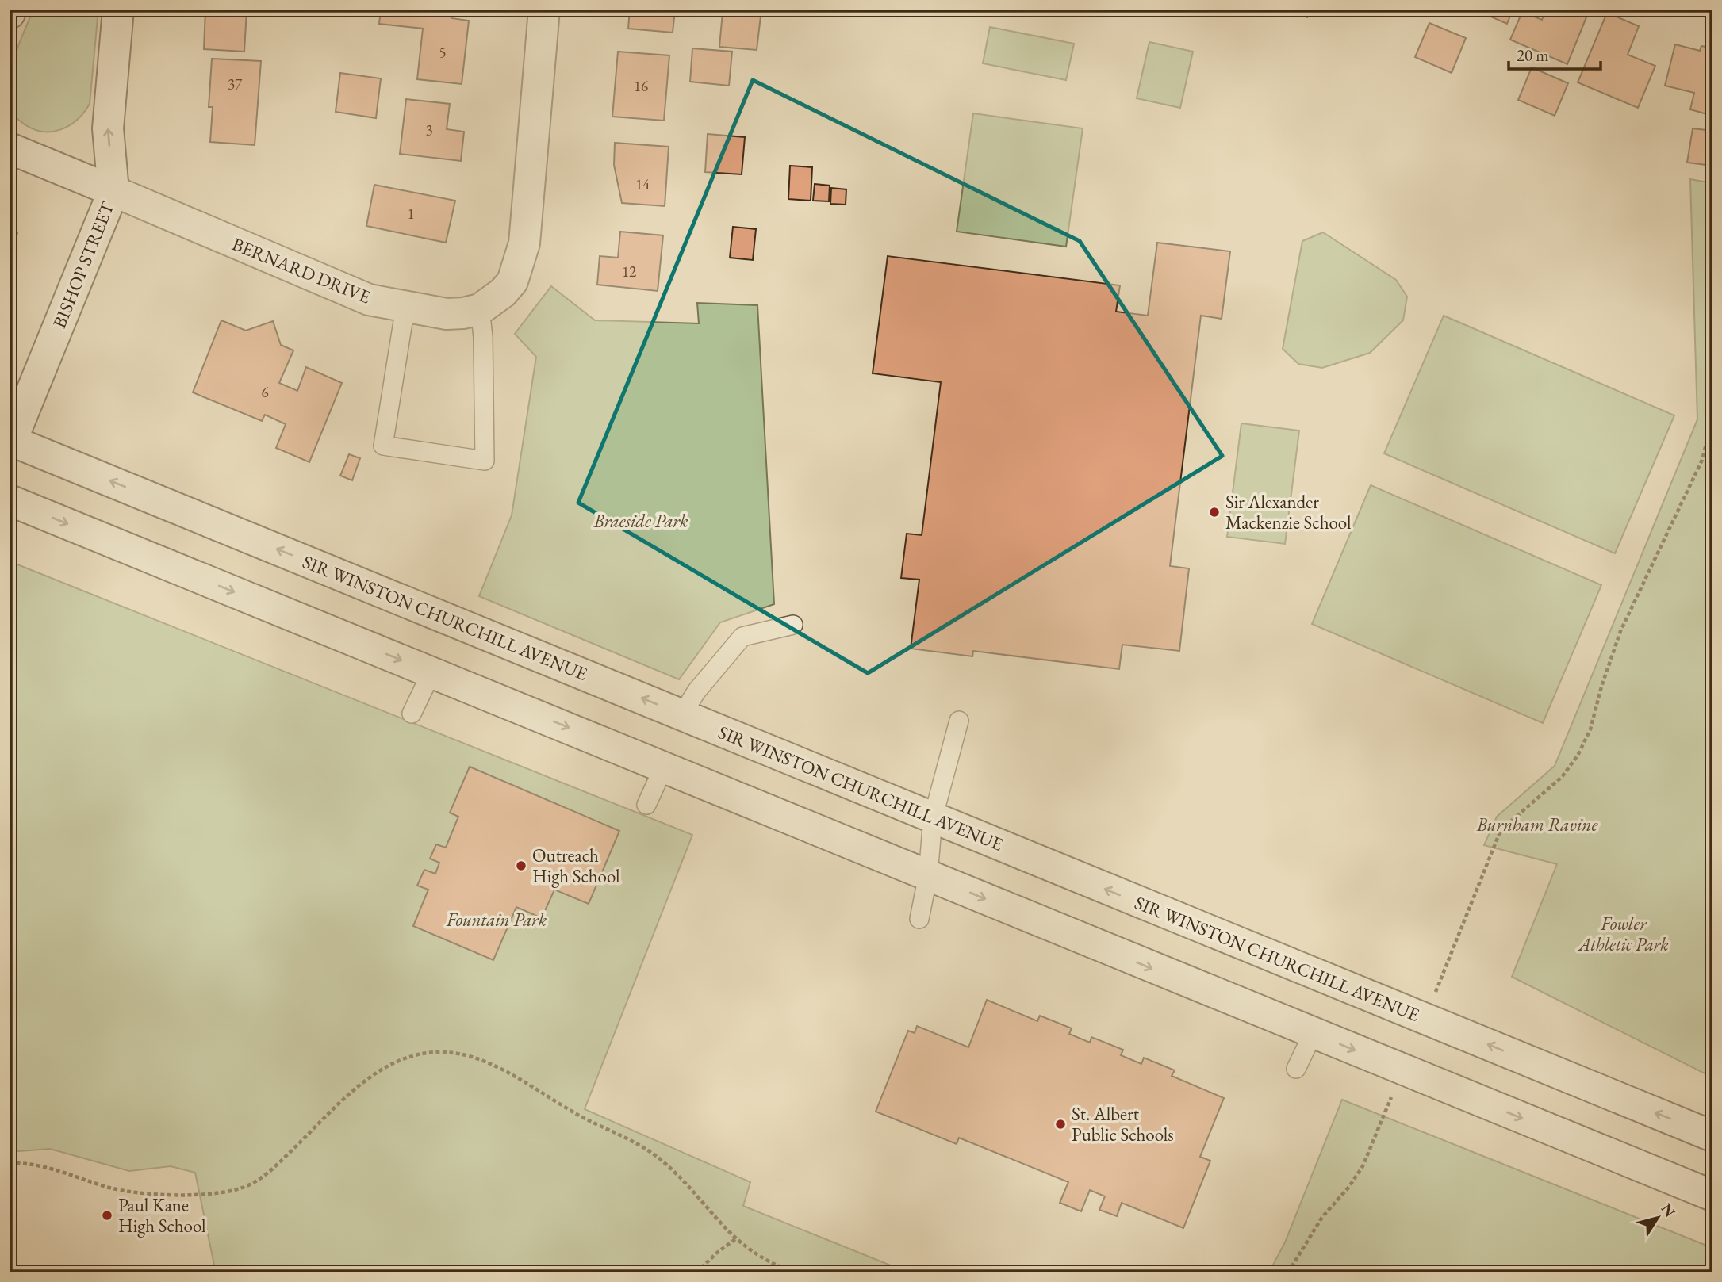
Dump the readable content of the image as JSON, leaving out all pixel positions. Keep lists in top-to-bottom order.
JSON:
{
  "streets": {
    "main road": ["BISHOP STREET", "BERNARD DRIVE", "SIR WINSTON CHURCHILL AVENUE"]
  },
  "crossings": [
    ["BISHOP STREET", "BERNARD DRIVE"],
    ["BISHOP STREET", "SIR WINSTON CHURCHILL AVENUE"]
  ],
  "one_way": ["BISHOP STREET"],
  "parks": [
    "Braeside Park",
    "Burnham Ravine",
    "Fountain Park",
    "Fowler Athletic Park"
  ],
  "places": [
    "Sir Alexander Mackenzie School",
    "Outreach High School",
    "St. Albert Public Schools",
    "Paul Kane High School"
  ],
  "house_numbers": [
    "5",
    "37",
    "16",
    "3",
    "14",
    "1",
    "12",
    "6"
  ],
  "scale_bar": "20 m",
  "north": "top right"
}
